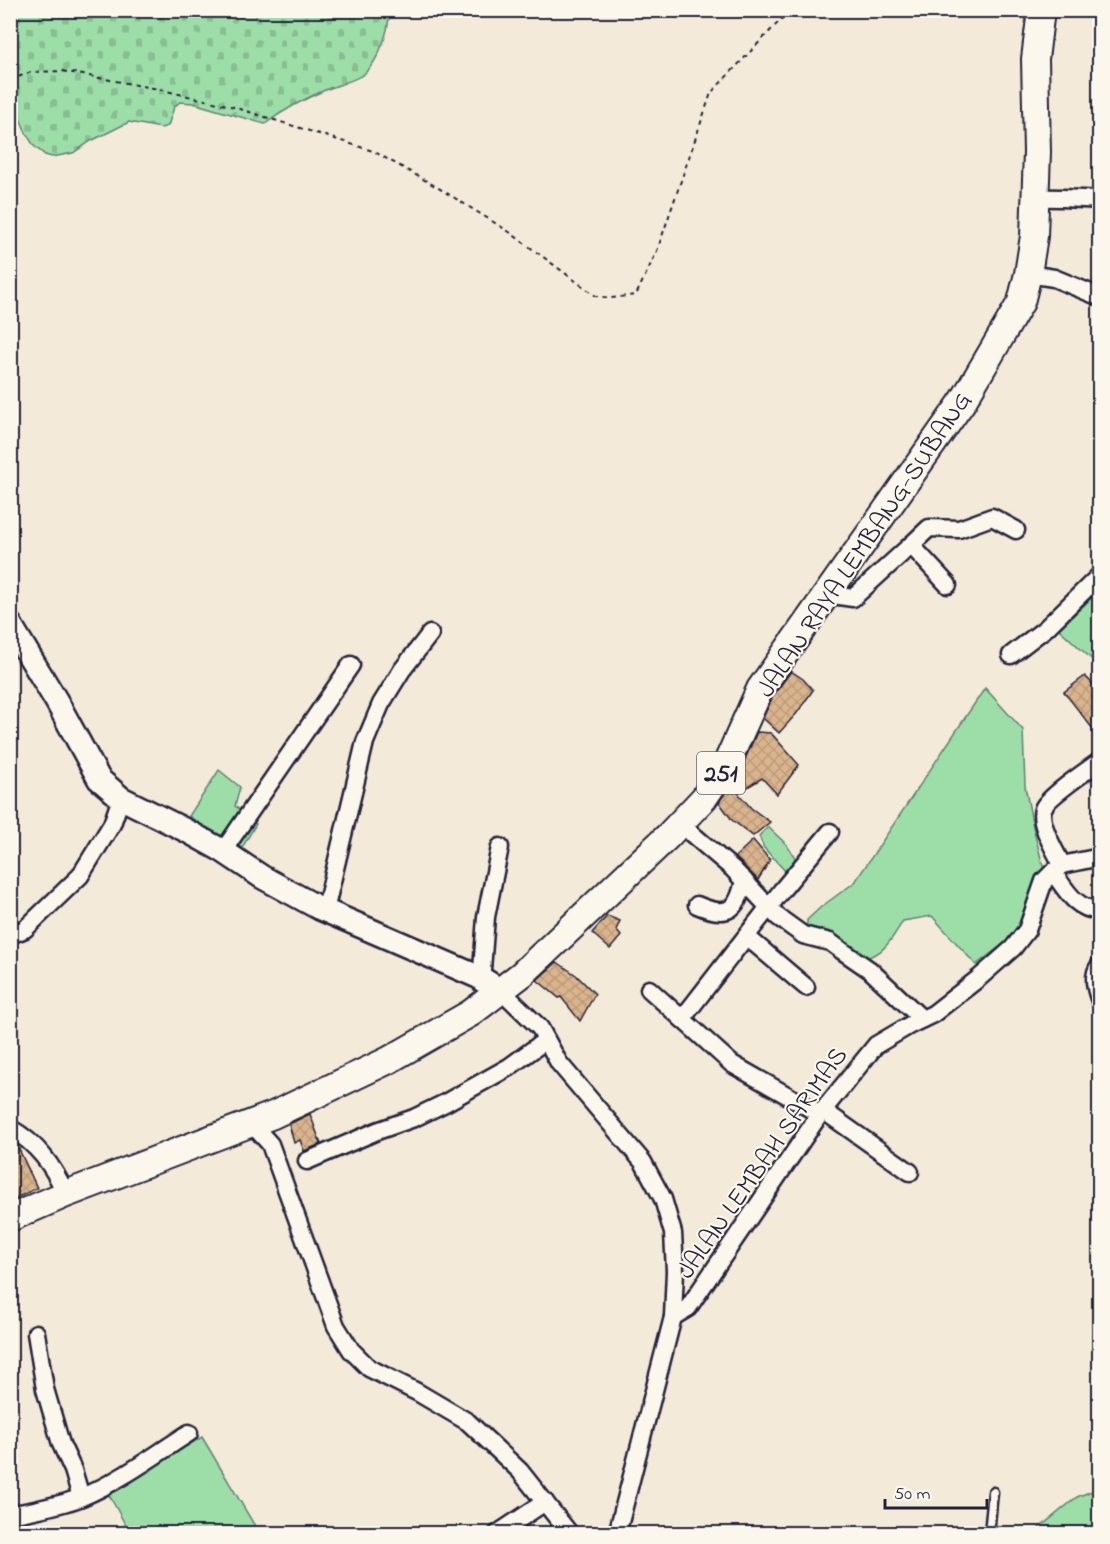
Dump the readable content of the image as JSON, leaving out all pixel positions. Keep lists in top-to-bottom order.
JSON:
{
  "streets": {
    "main road": ["JALAN RAYA LEMBANG-SUBANG", "251"],
    "street": ["JALAN LEMBAH SARIMAS"]
  },
  "scale_bar": "50 m"
}
